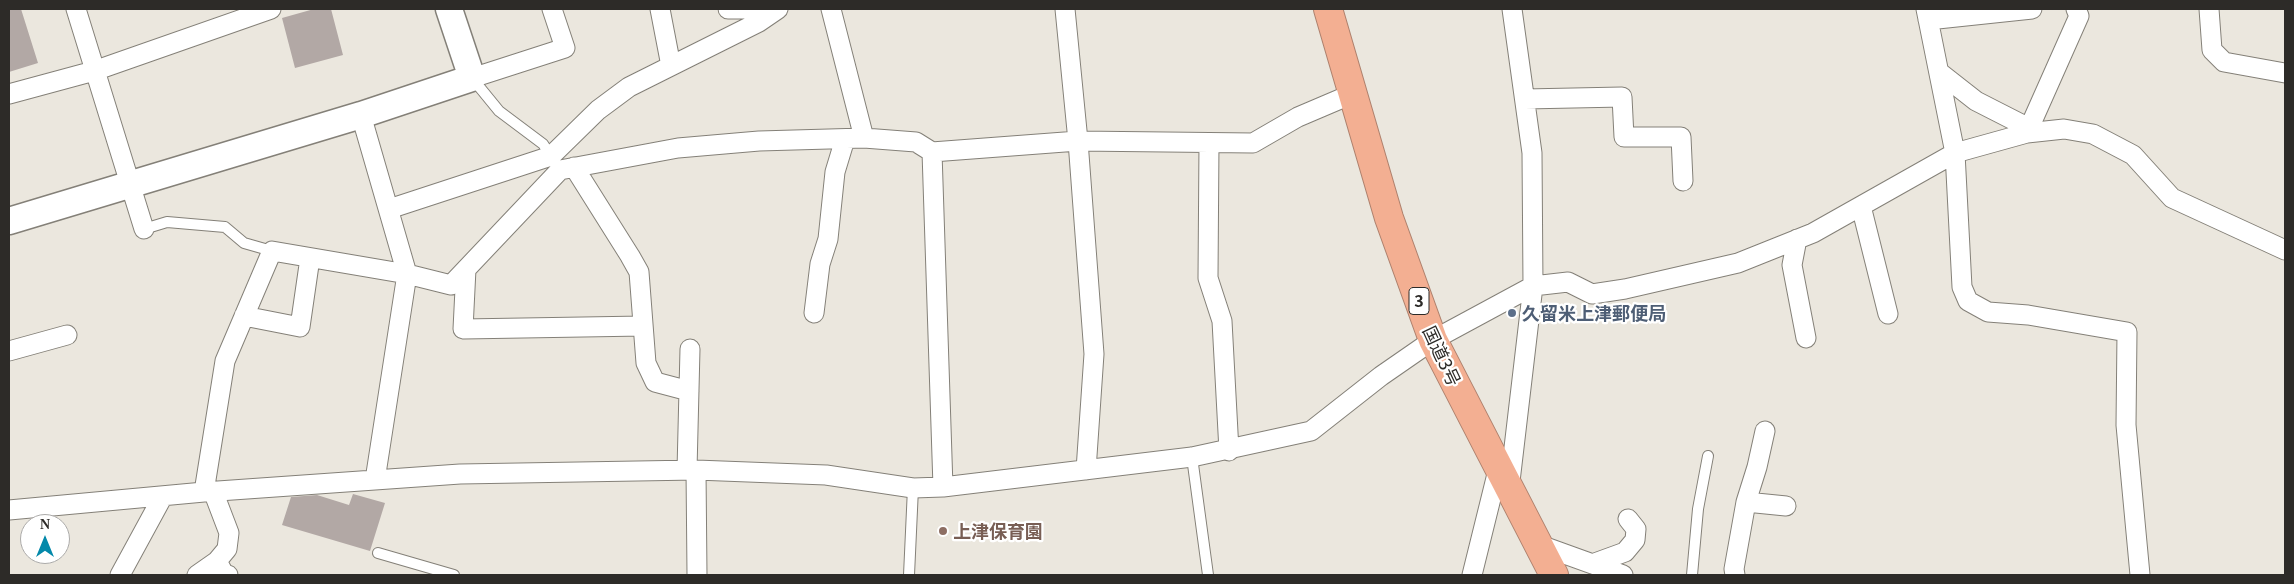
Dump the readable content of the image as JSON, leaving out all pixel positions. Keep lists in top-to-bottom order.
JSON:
{
  "streets": {
    "highway": ["3", "国道3号"]
  },
  "places": ["久留米上津郵便局", "上津保育園"],
  "north": "top"
}
